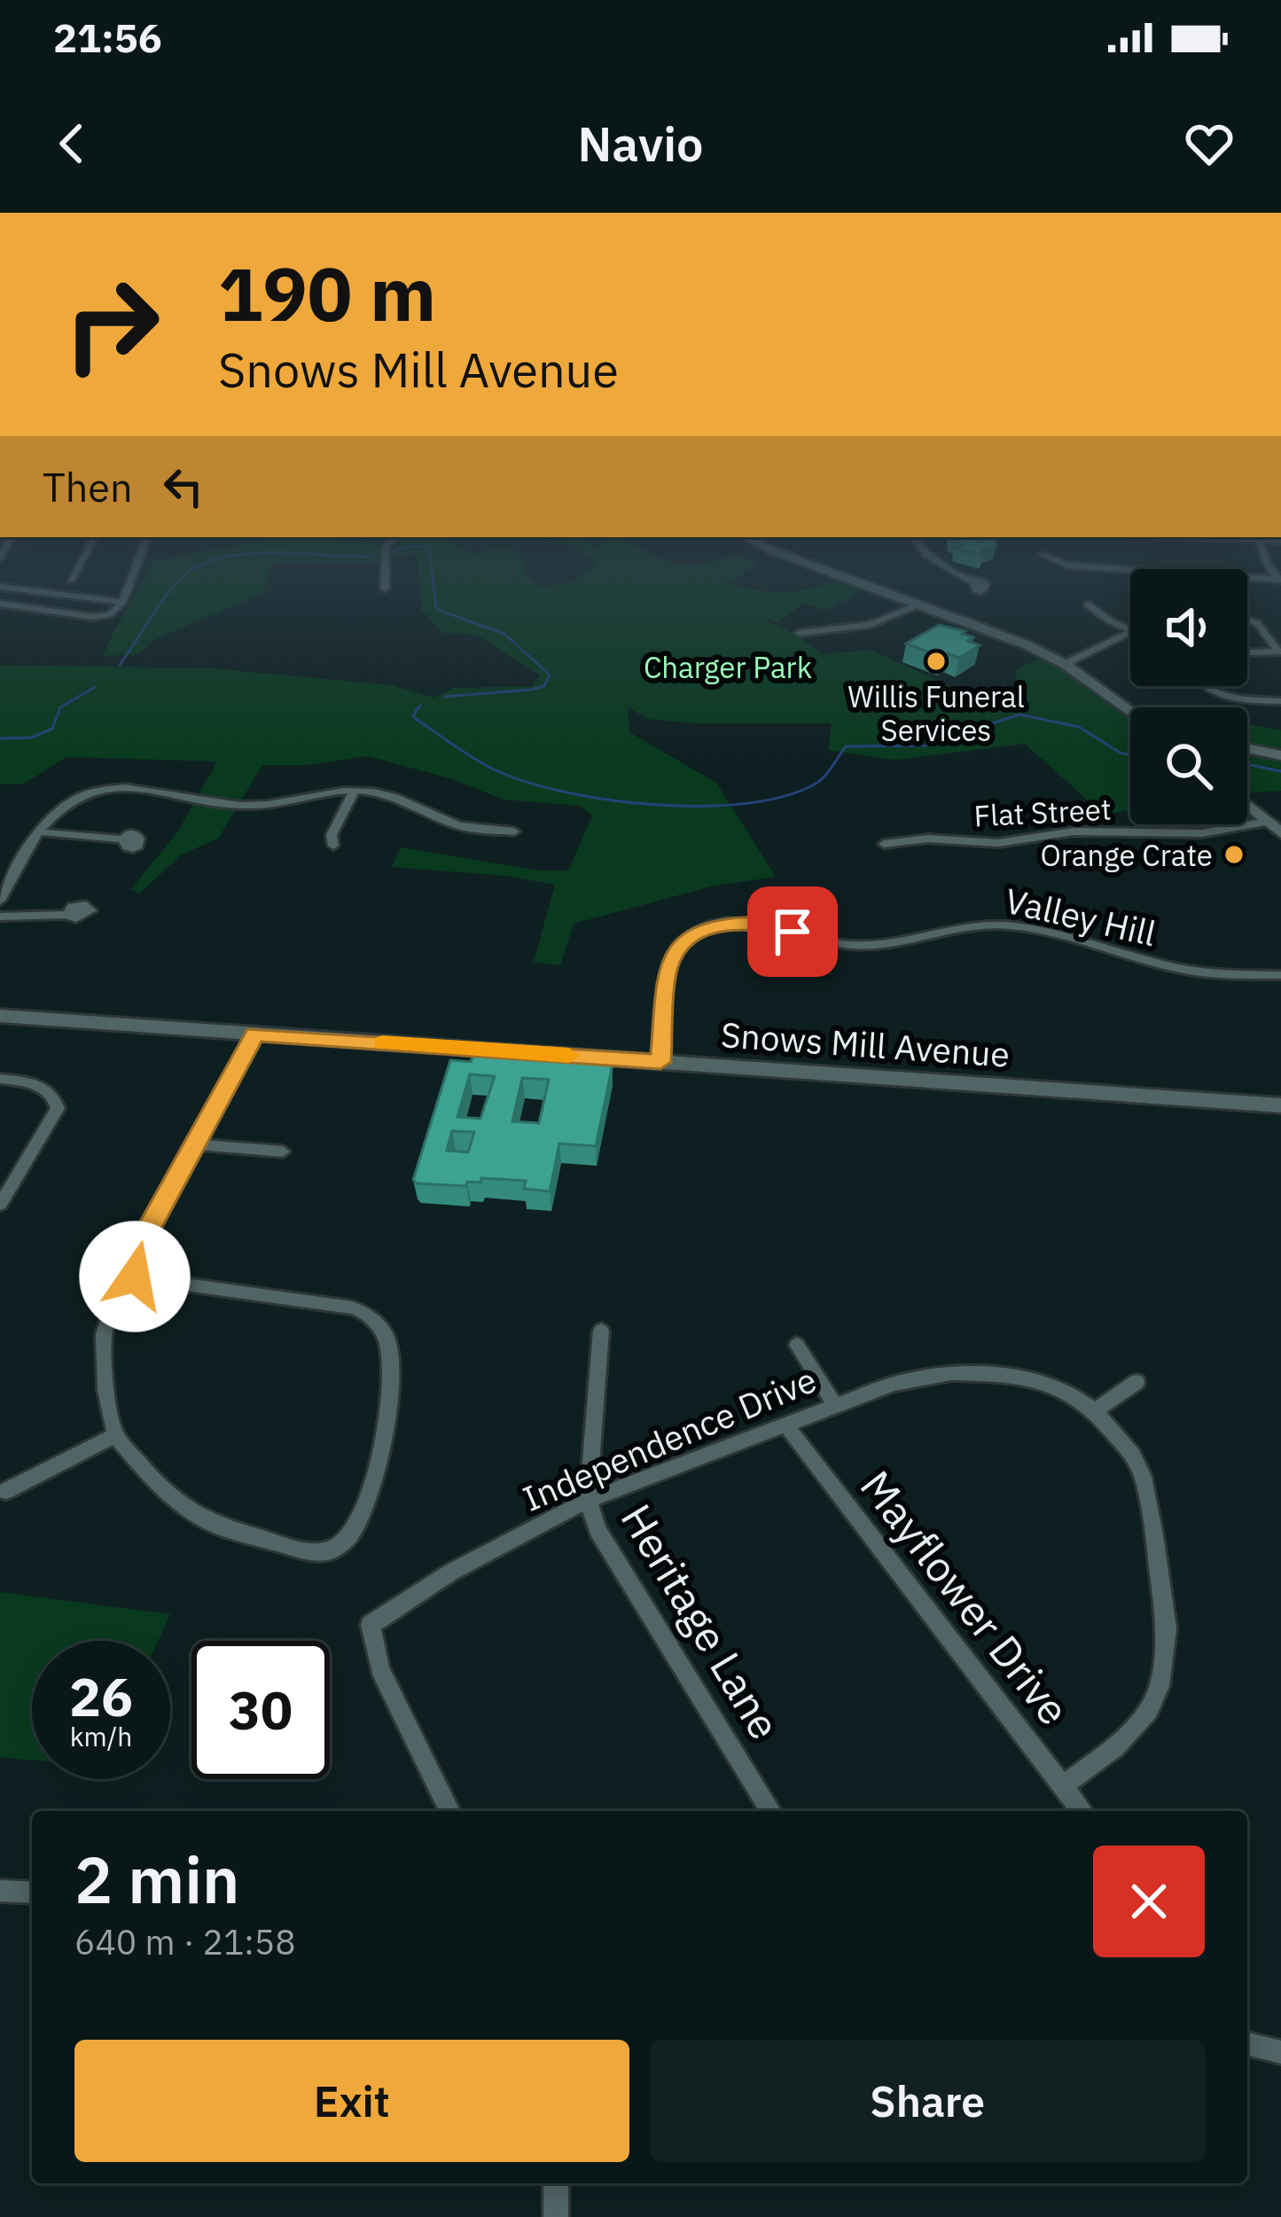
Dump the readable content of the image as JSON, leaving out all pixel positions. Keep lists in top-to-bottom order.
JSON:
{
  "streets": {
    "main road": ["Snows Mill Avenue"],
    "street": [
      "Flat Street",
      "Valley Hill",
      "Independence Drive",
      "Mayflower Drive",
      "Heritage Lane"
    ]
  },
  "crossings": [
    ["Valley Hill", "Snows Mill Avenue"],
    ["Independence Drive", "Mayflower Drive"],
    ["Independence Drive", "Heritage Lane"]
  ],
  "parks": ["Charger Park"],
  "places": ["Willis Funeral Services", "Orange Crate"],
  "page": {
    "status": "21:56",
    "header": "Navio",
    "turn": ["190 m", "Snows Mill Avenue"],
    "then": "Then",
    "speed": "26 km/h",
    "limit": "30",
    "heading": ["2 min", "640 m · 21:58"],
    "buttons": ["Exit", "Share"]
  }
}
